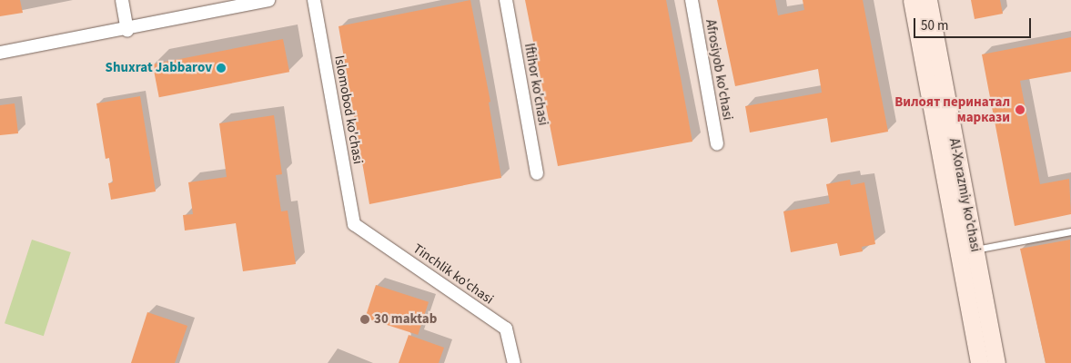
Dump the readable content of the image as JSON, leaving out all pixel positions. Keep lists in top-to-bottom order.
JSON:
{
  "streets": {
    "main road": ["Al-Xorazmiy ko’chasi"],
    "street": [
      "Afrosiyob ko'chasi",
      "Iftihor ko'chasi",
      "Islomobod ko'chasi",
      "Tinchlik ko'chasi"
    ]
  },
  "crossings": [
    ["Islomobod ko'chasi", "Tinchlik ko'chasi"]
  ],
  "places": ["Shuxrat Jabbarov", "Вилоят перинатал маркази", "30 maktab"],
  "scale_bar": "50 m"
}
